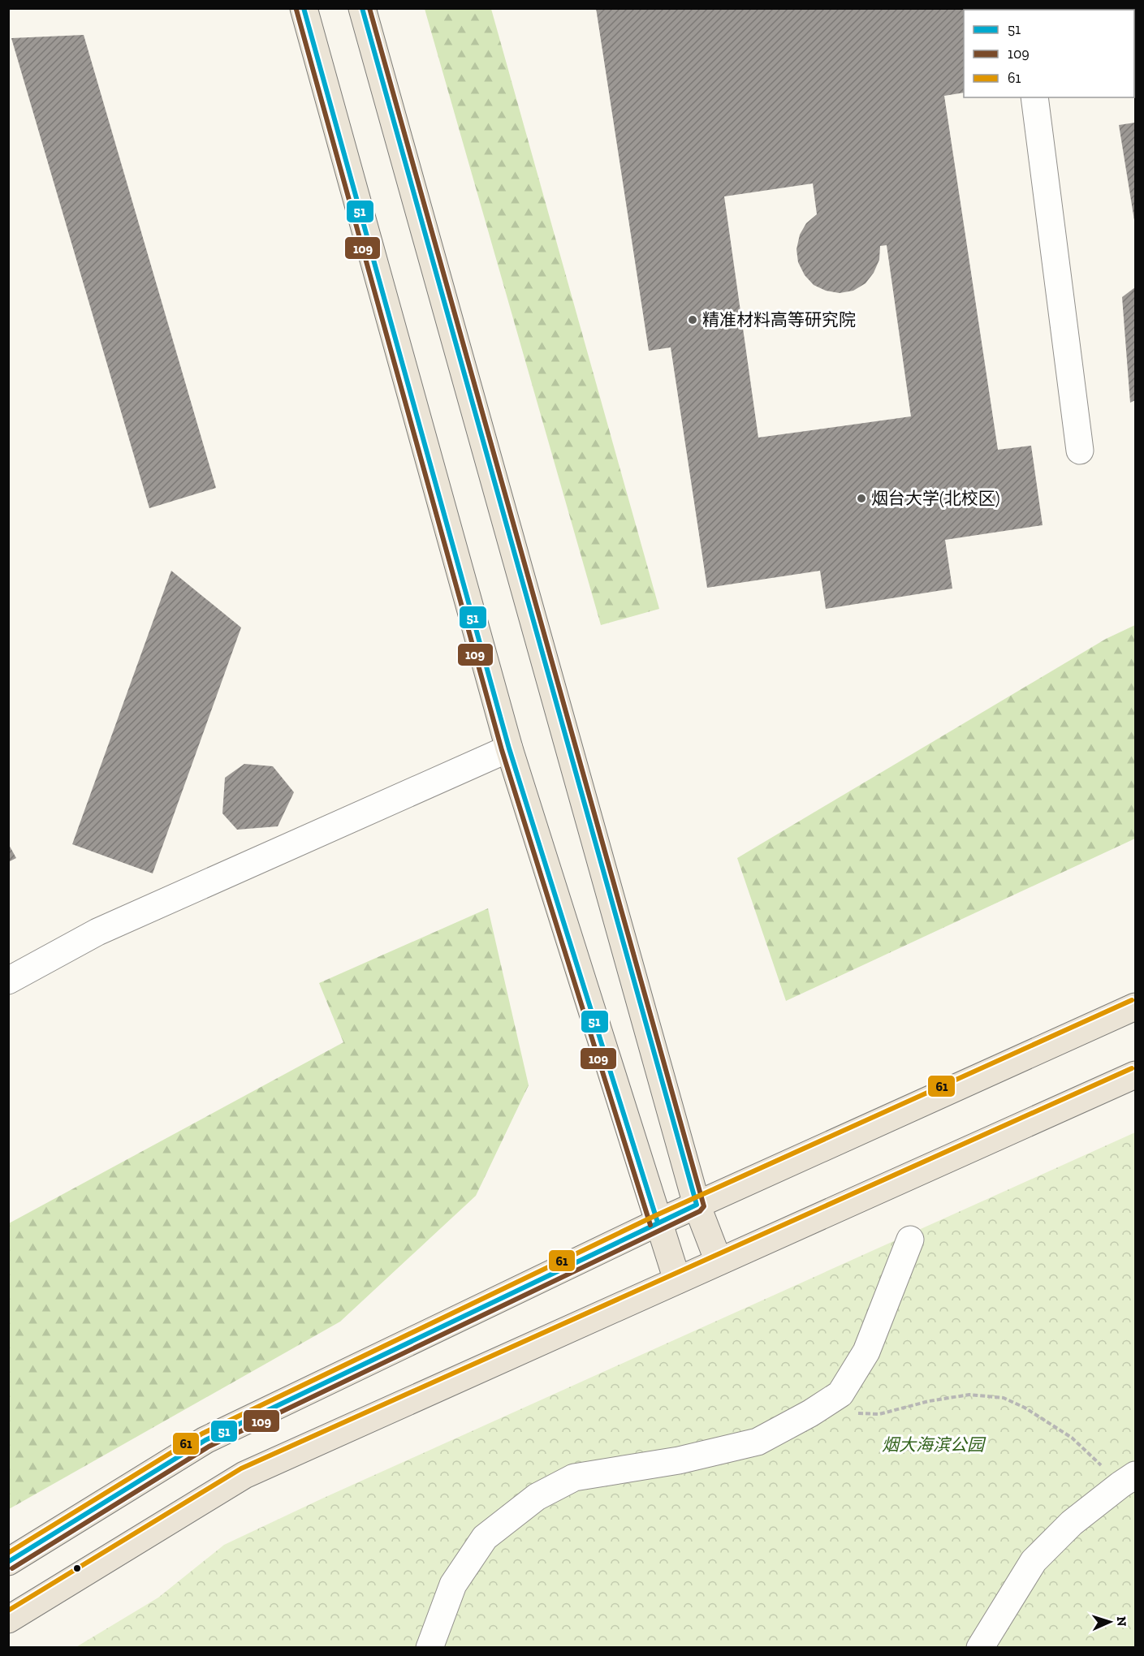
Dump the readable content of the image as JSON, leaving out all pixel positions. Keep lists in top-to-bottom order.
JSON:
{
  "parks": ["烟大海滨公园"],
  "places": ["精准材料高等研究院", "烟台大学(北校区)"],
  "lines": ["transit line 51", "transit line 109", "transit line 61"],
  "legend": ["51", "109", "61"],
  "north": "right"
}
